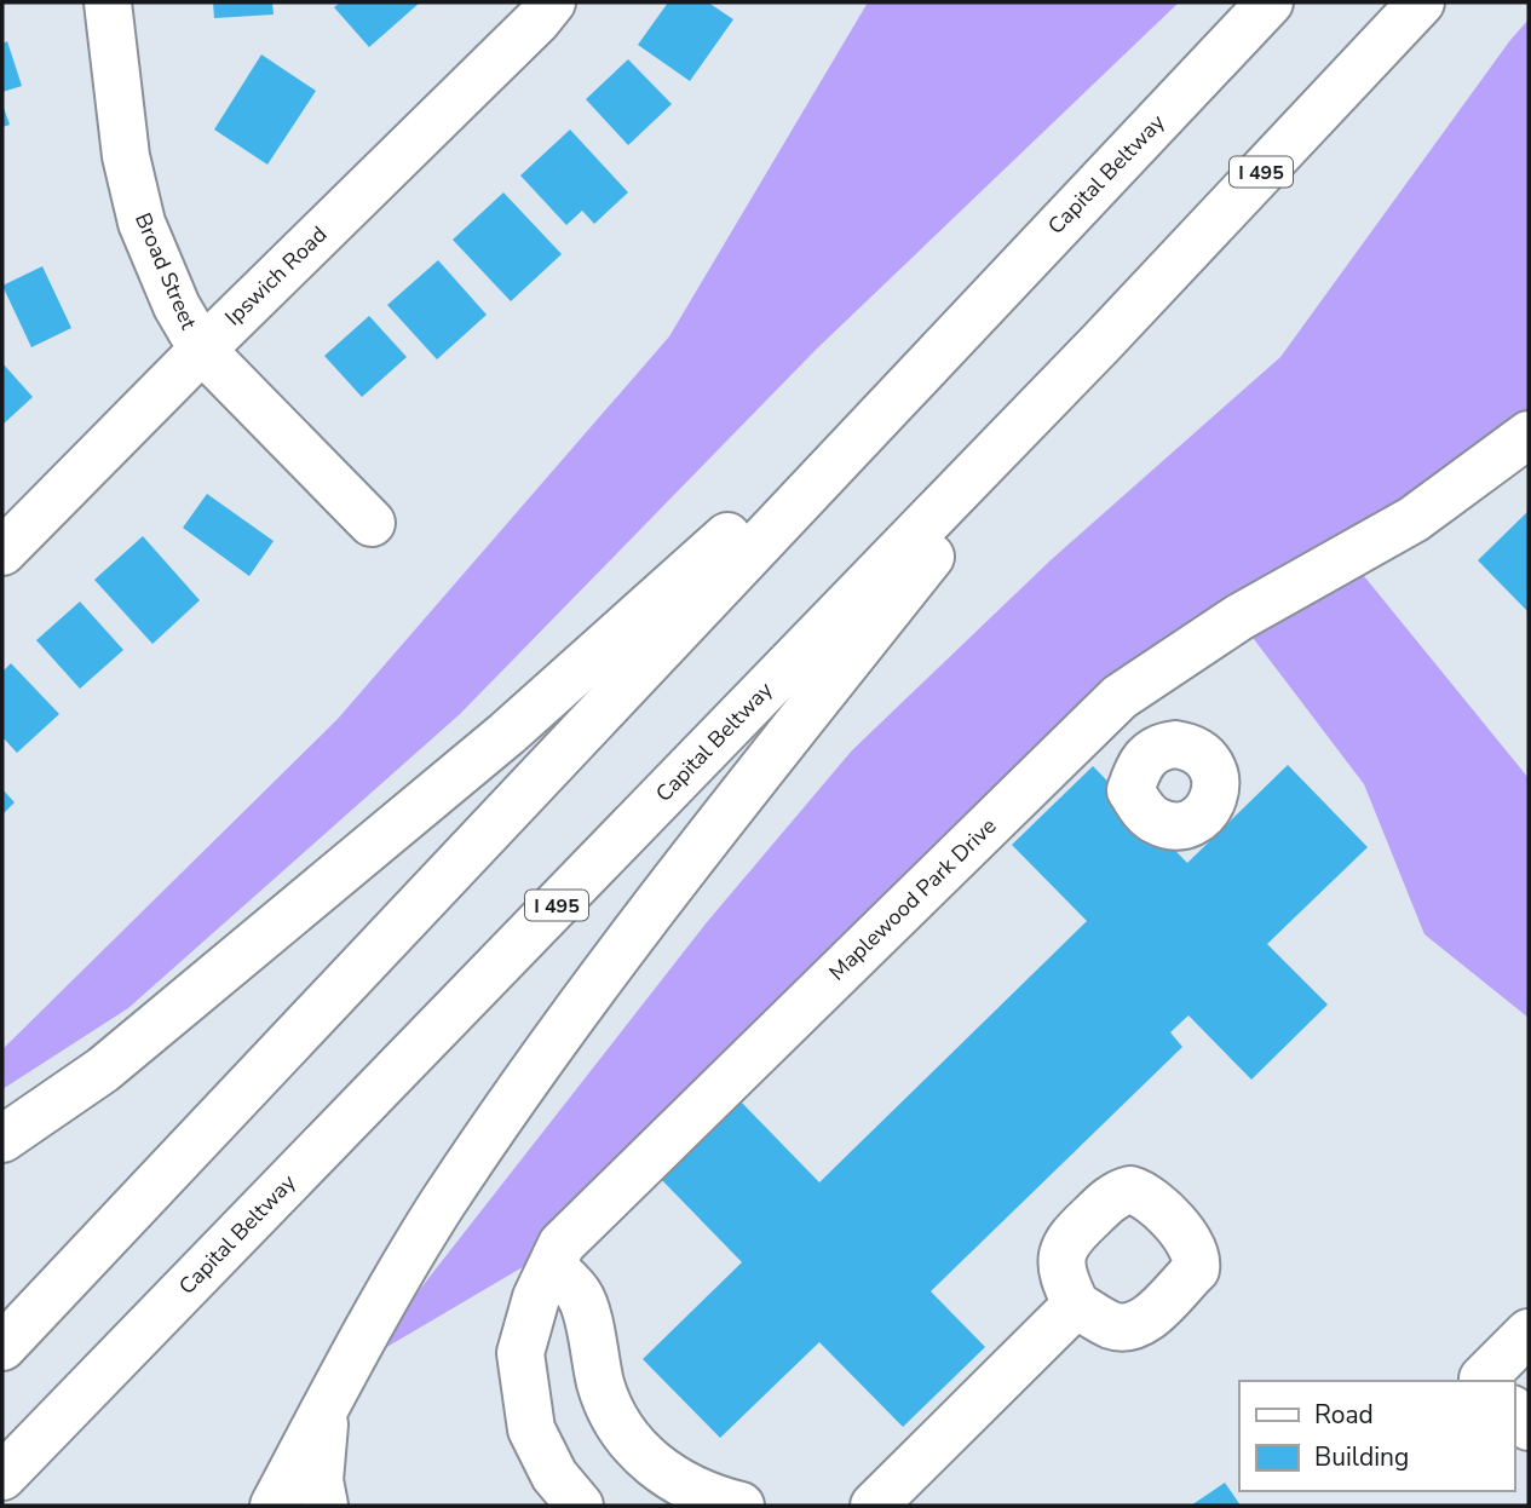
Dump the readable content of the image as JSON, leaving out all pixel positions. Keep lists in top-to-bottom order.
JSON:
{
  "streets": {
    "main road": [
      "I 495",
      "Capital Beltway",
      "Broad Street",
      "Ipswich Road",
      "Maplewood Park Drive"
    ]
  },
  "crossings": [
    ["Broad Street", "Ipswich Road"]
  ],
  "legend": ["Road", "Building"]
}
